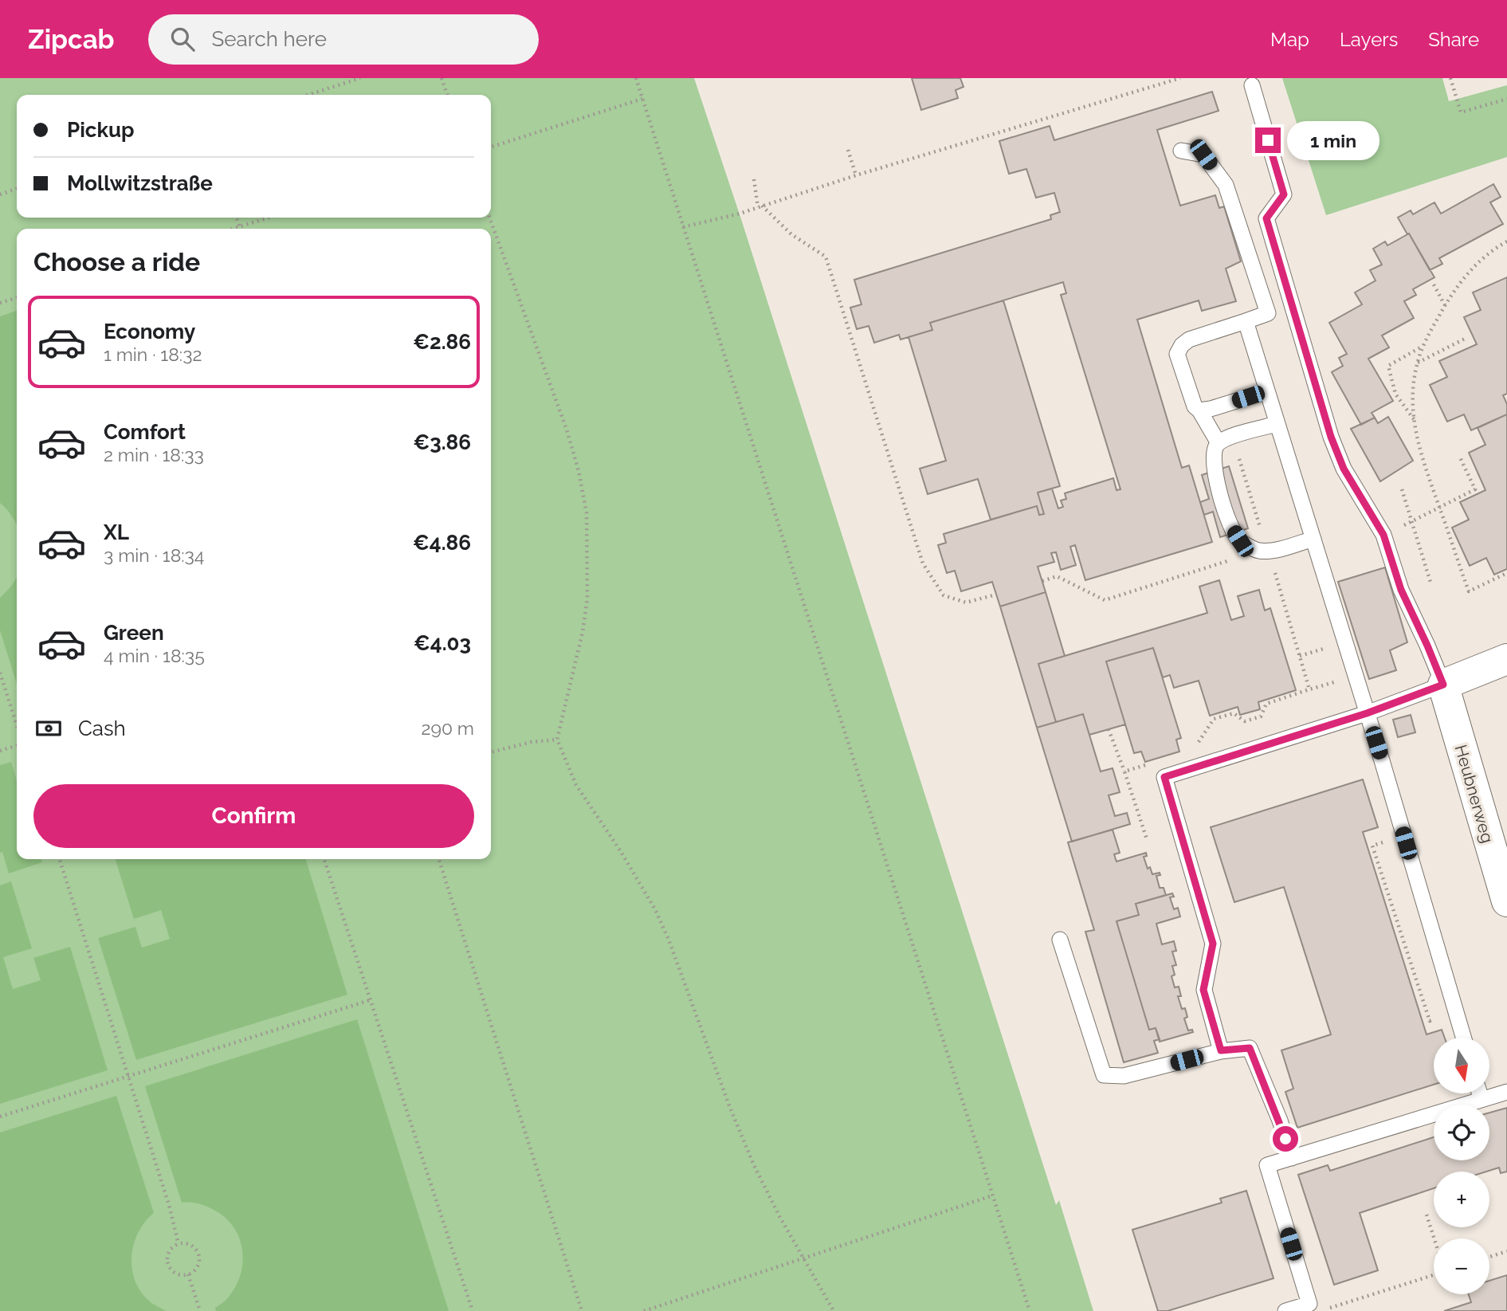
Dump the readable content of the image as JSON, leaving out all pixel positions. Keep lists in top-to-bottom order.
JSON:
{
  "streets": {
    "street": ["Heubnerweg"]
  },
  "north": "bottom",
  "page": {
    "header": "Zipcab",
    "search": "Search here",
    "nav": ["Map", "Layers", "Share"],
    "banner": ["Pickup", "Mollwitzstraße"],
    "bubble": "1 min",
    "heading": "Choose a ride",
    "list": [
      {
        "name": "Economy",
        "note": "1 min · 18:32",
        "value": "€2.86"
      },
      {
        "name": "Comfort",
        "note": "2 min · 18:33",
        "value": "€3.86"
      },
      {
        "name": "XL",
        "note": "3 min · 18:34",
        "value": "€4.86"
      },
      {
        "name": "Green",
        "note": "4 min · 18:35",
        "value": "€4.03"
      }
    ],
    "pay": ["Cash", "290 m"],
    "buttons": "Confirm",
    "map_buttons": ["+", "−"]
  }
}
